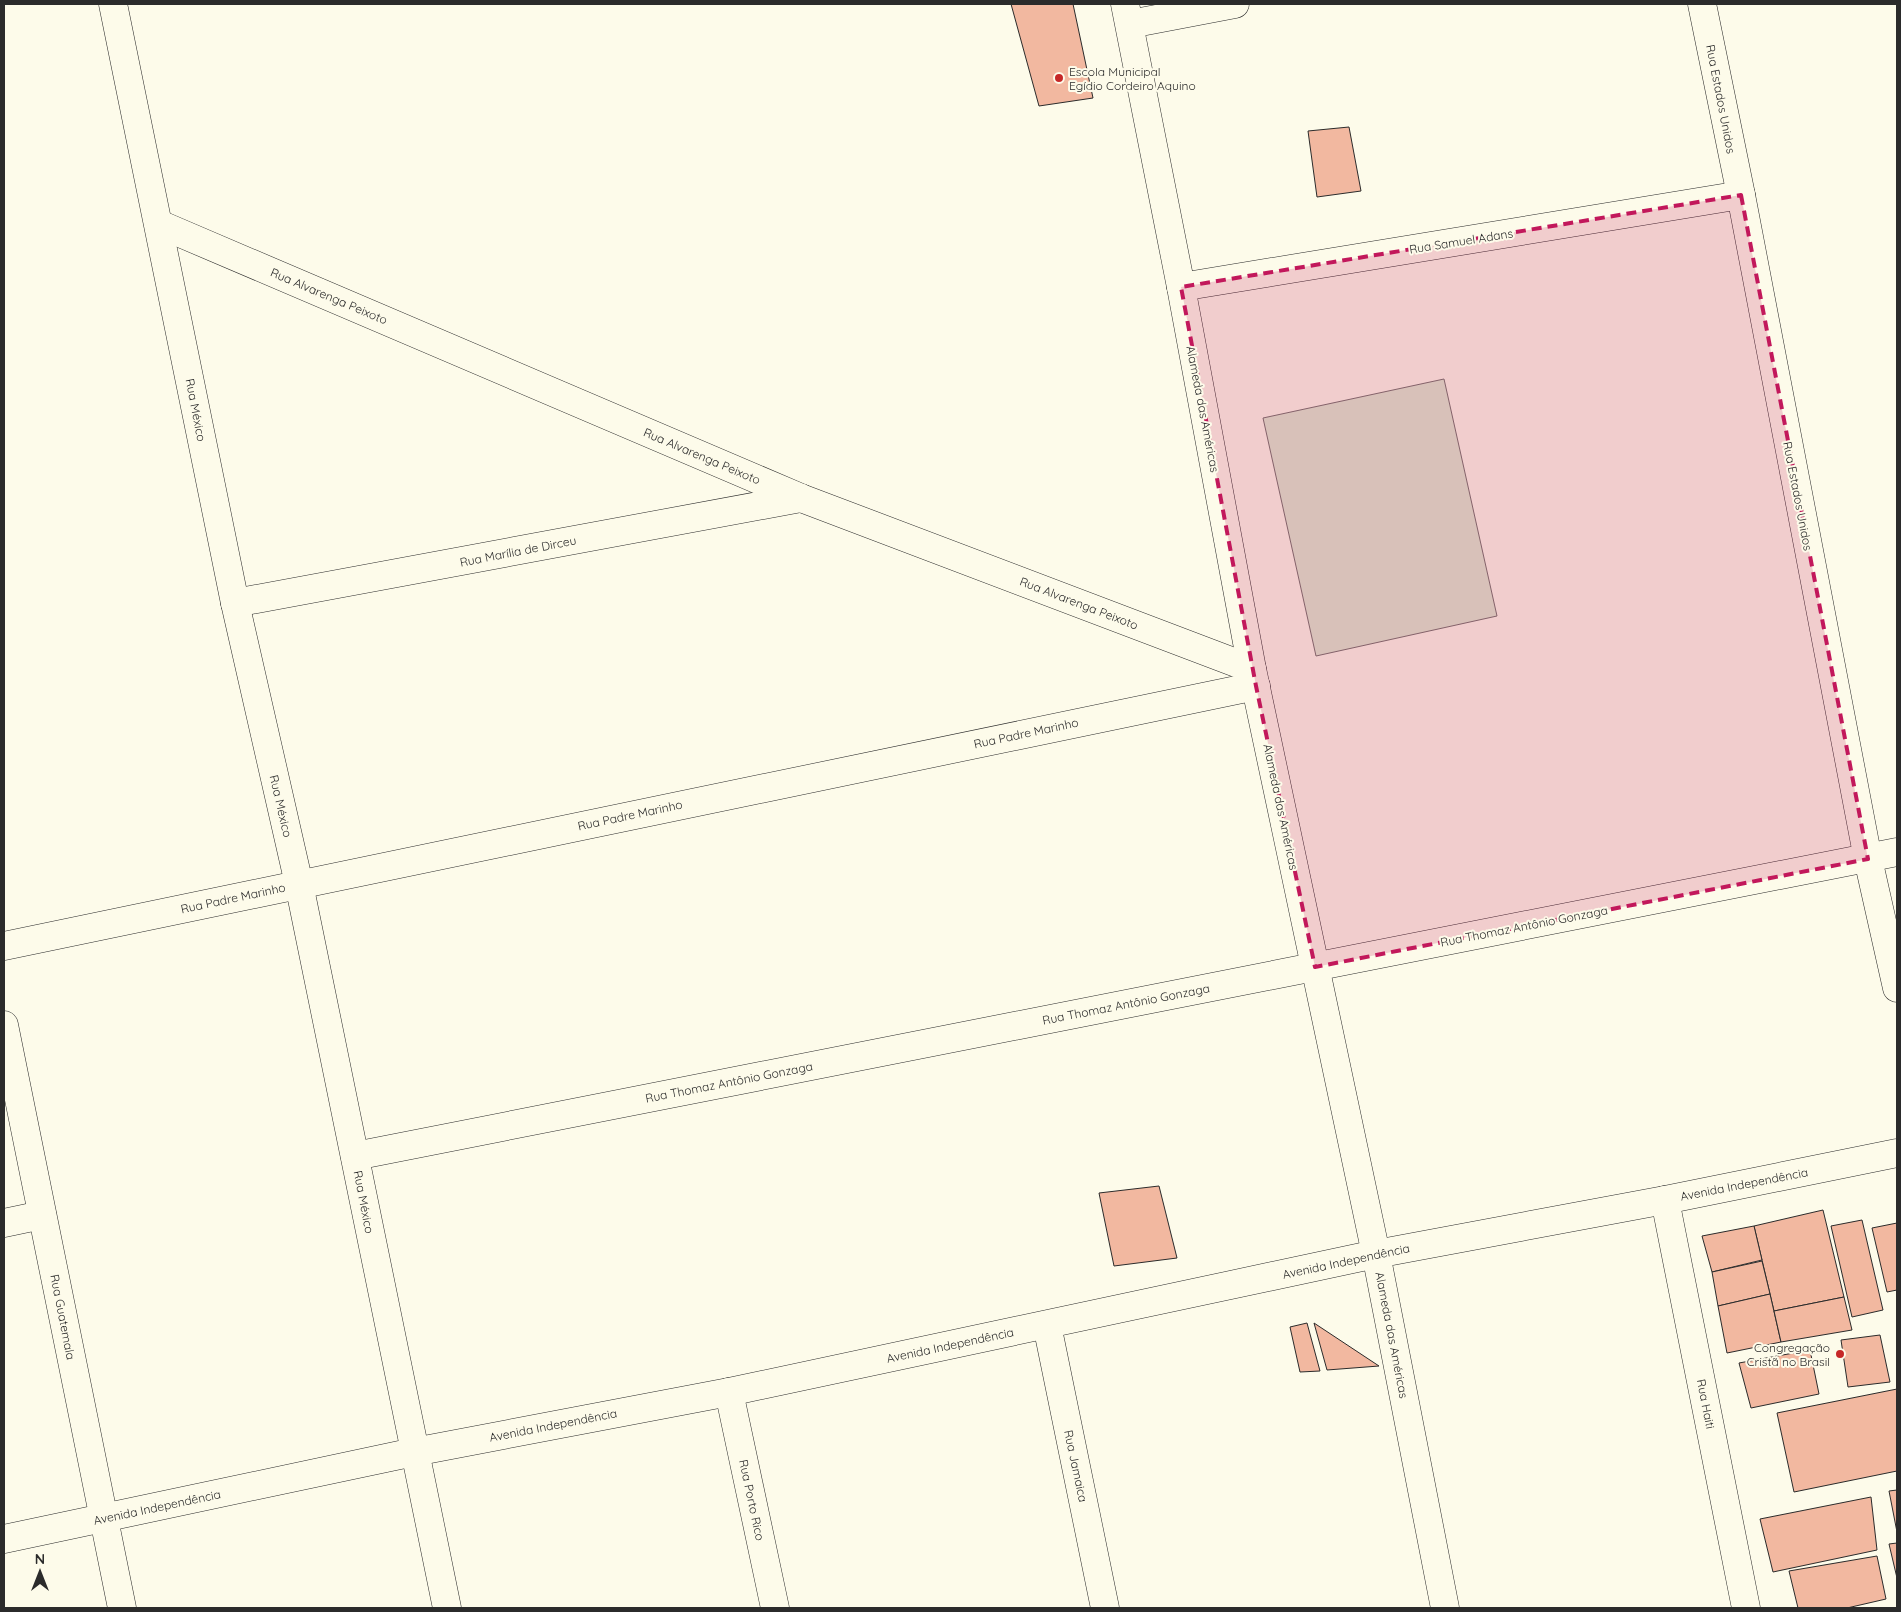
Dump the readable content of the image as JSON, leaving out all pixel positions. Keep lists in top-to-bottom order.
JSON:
{
  "streets": {
    "street": [
      "Rua Estados Unidos",
      "Rua Samuel Adans",
      "Rua Alvarenga Peixoto",
      "Alameda das Américas",
      "Rua México",
      "Rua Marília de Dirceu",
      "Rua Padre Marinho",
      "Rua Thomaz Antônio Gonzaga",
      "Avenida Independência",
      "Rua Guatemala",
      "Rua Haiti",
      "Rua Jamaica",
      "Rua Porto Rico"
    ]
  },
  "crossings": [
    ["Rua Estados Unidos", "Rua Samuel Adans"],
    ["Rua Estados Unidos", "Rua Thomaz Antônio Gonzaga"],
    ["Rua Samuel Adans", "Alameda das Américas"],
    ["Rua Alvarenga Peixoto", "Alameda das Américas"],
    ["Rua Alvarenga Peixoto", "Rua México"],
    ["Rua Alvarenga Peixoto", "Rua Marília de Dirceu"],
    ["Rua Alvarenga Peixoto", "Rua Padre Marinho"],
    ["Alameda das Américas", "Rua Padre Marinho"],
    ["Alameda das Américas", "Rua Thomaz Antônio Gonzaga"],
    ["Alameda das Américas", "Avenida Independência"],
    ["Rua México", "Rua Marília de Dirceu"],
    ["Rua México", "Rua Padre Marinho"],
    ["Rua México", "Rua Thomaz Antônio Gonzaga"],
    ["Rua México", "Avenida Independência"],
    ["Avenida Independência", "Rua Guatemala"],
    ["Avenida Independência", "Rua Haiti"],
    ["Avenida Independência", "Rua Jamaica"],
    ["Avenida Independência", "Rua Porto Rico"]
  ],
  "places": ["Escola Municipal Egídio Cordeiro Aquino", "Congregação Cristã no Brasil"],
  "north": "top"
}
